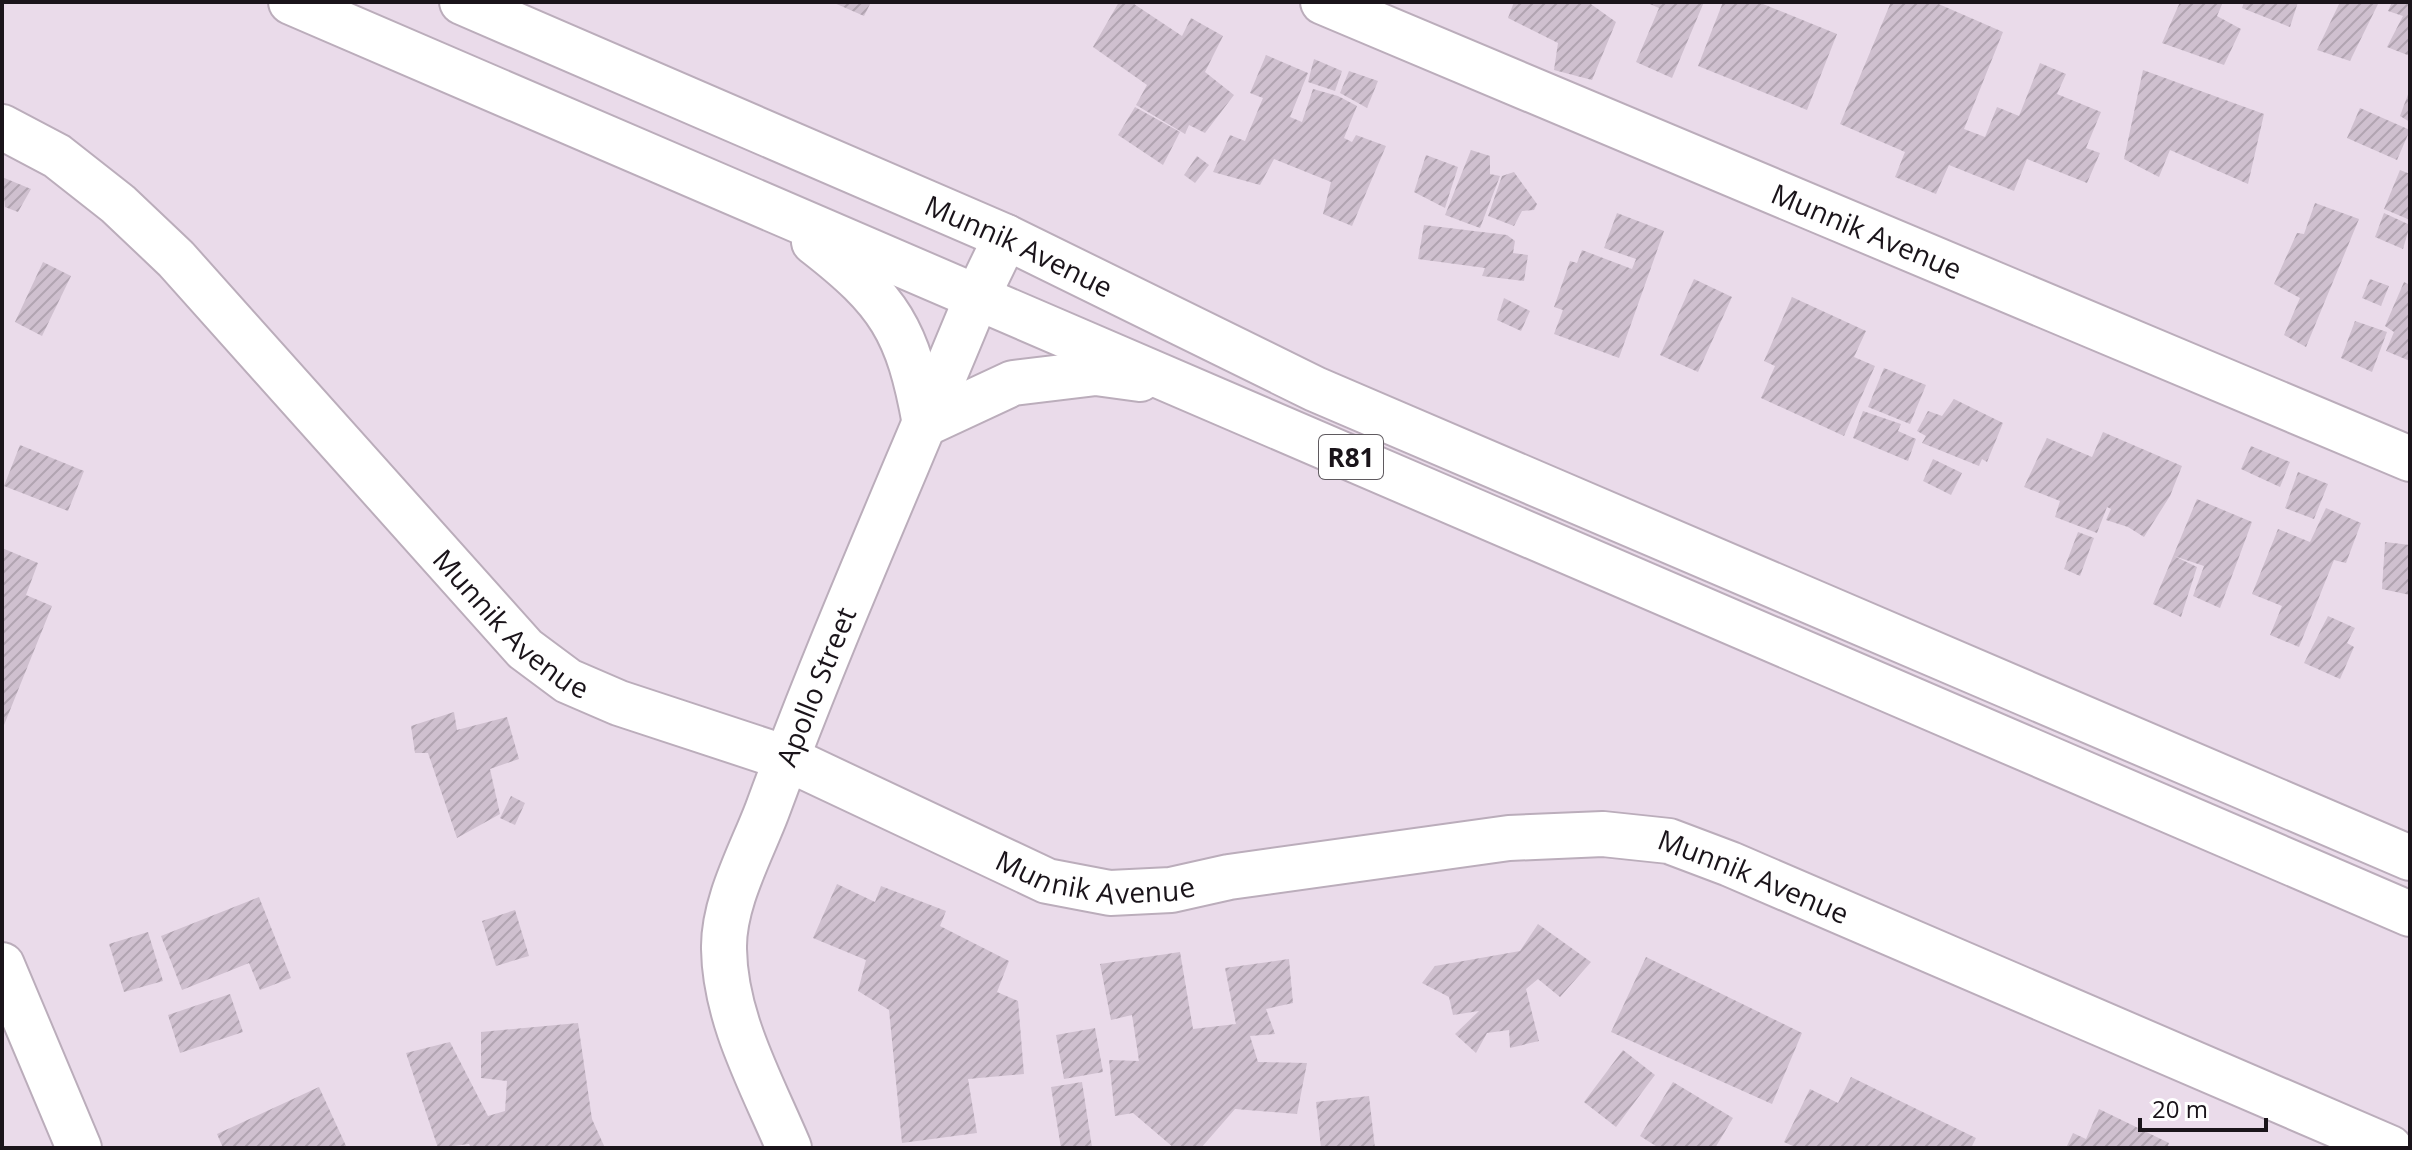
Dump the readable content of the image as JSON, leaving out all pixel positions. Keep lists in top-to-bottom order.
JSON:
{
  "streets": {
    "street": ["Munnik Avenue", "R81", "Apollo Street"]
  },
  "crossings": [
    ["Munnik Avenue", "Apollo Street"],
    ["R81", "Apollo Street"]
  ],
  "scale_bar": "20 m"
}
